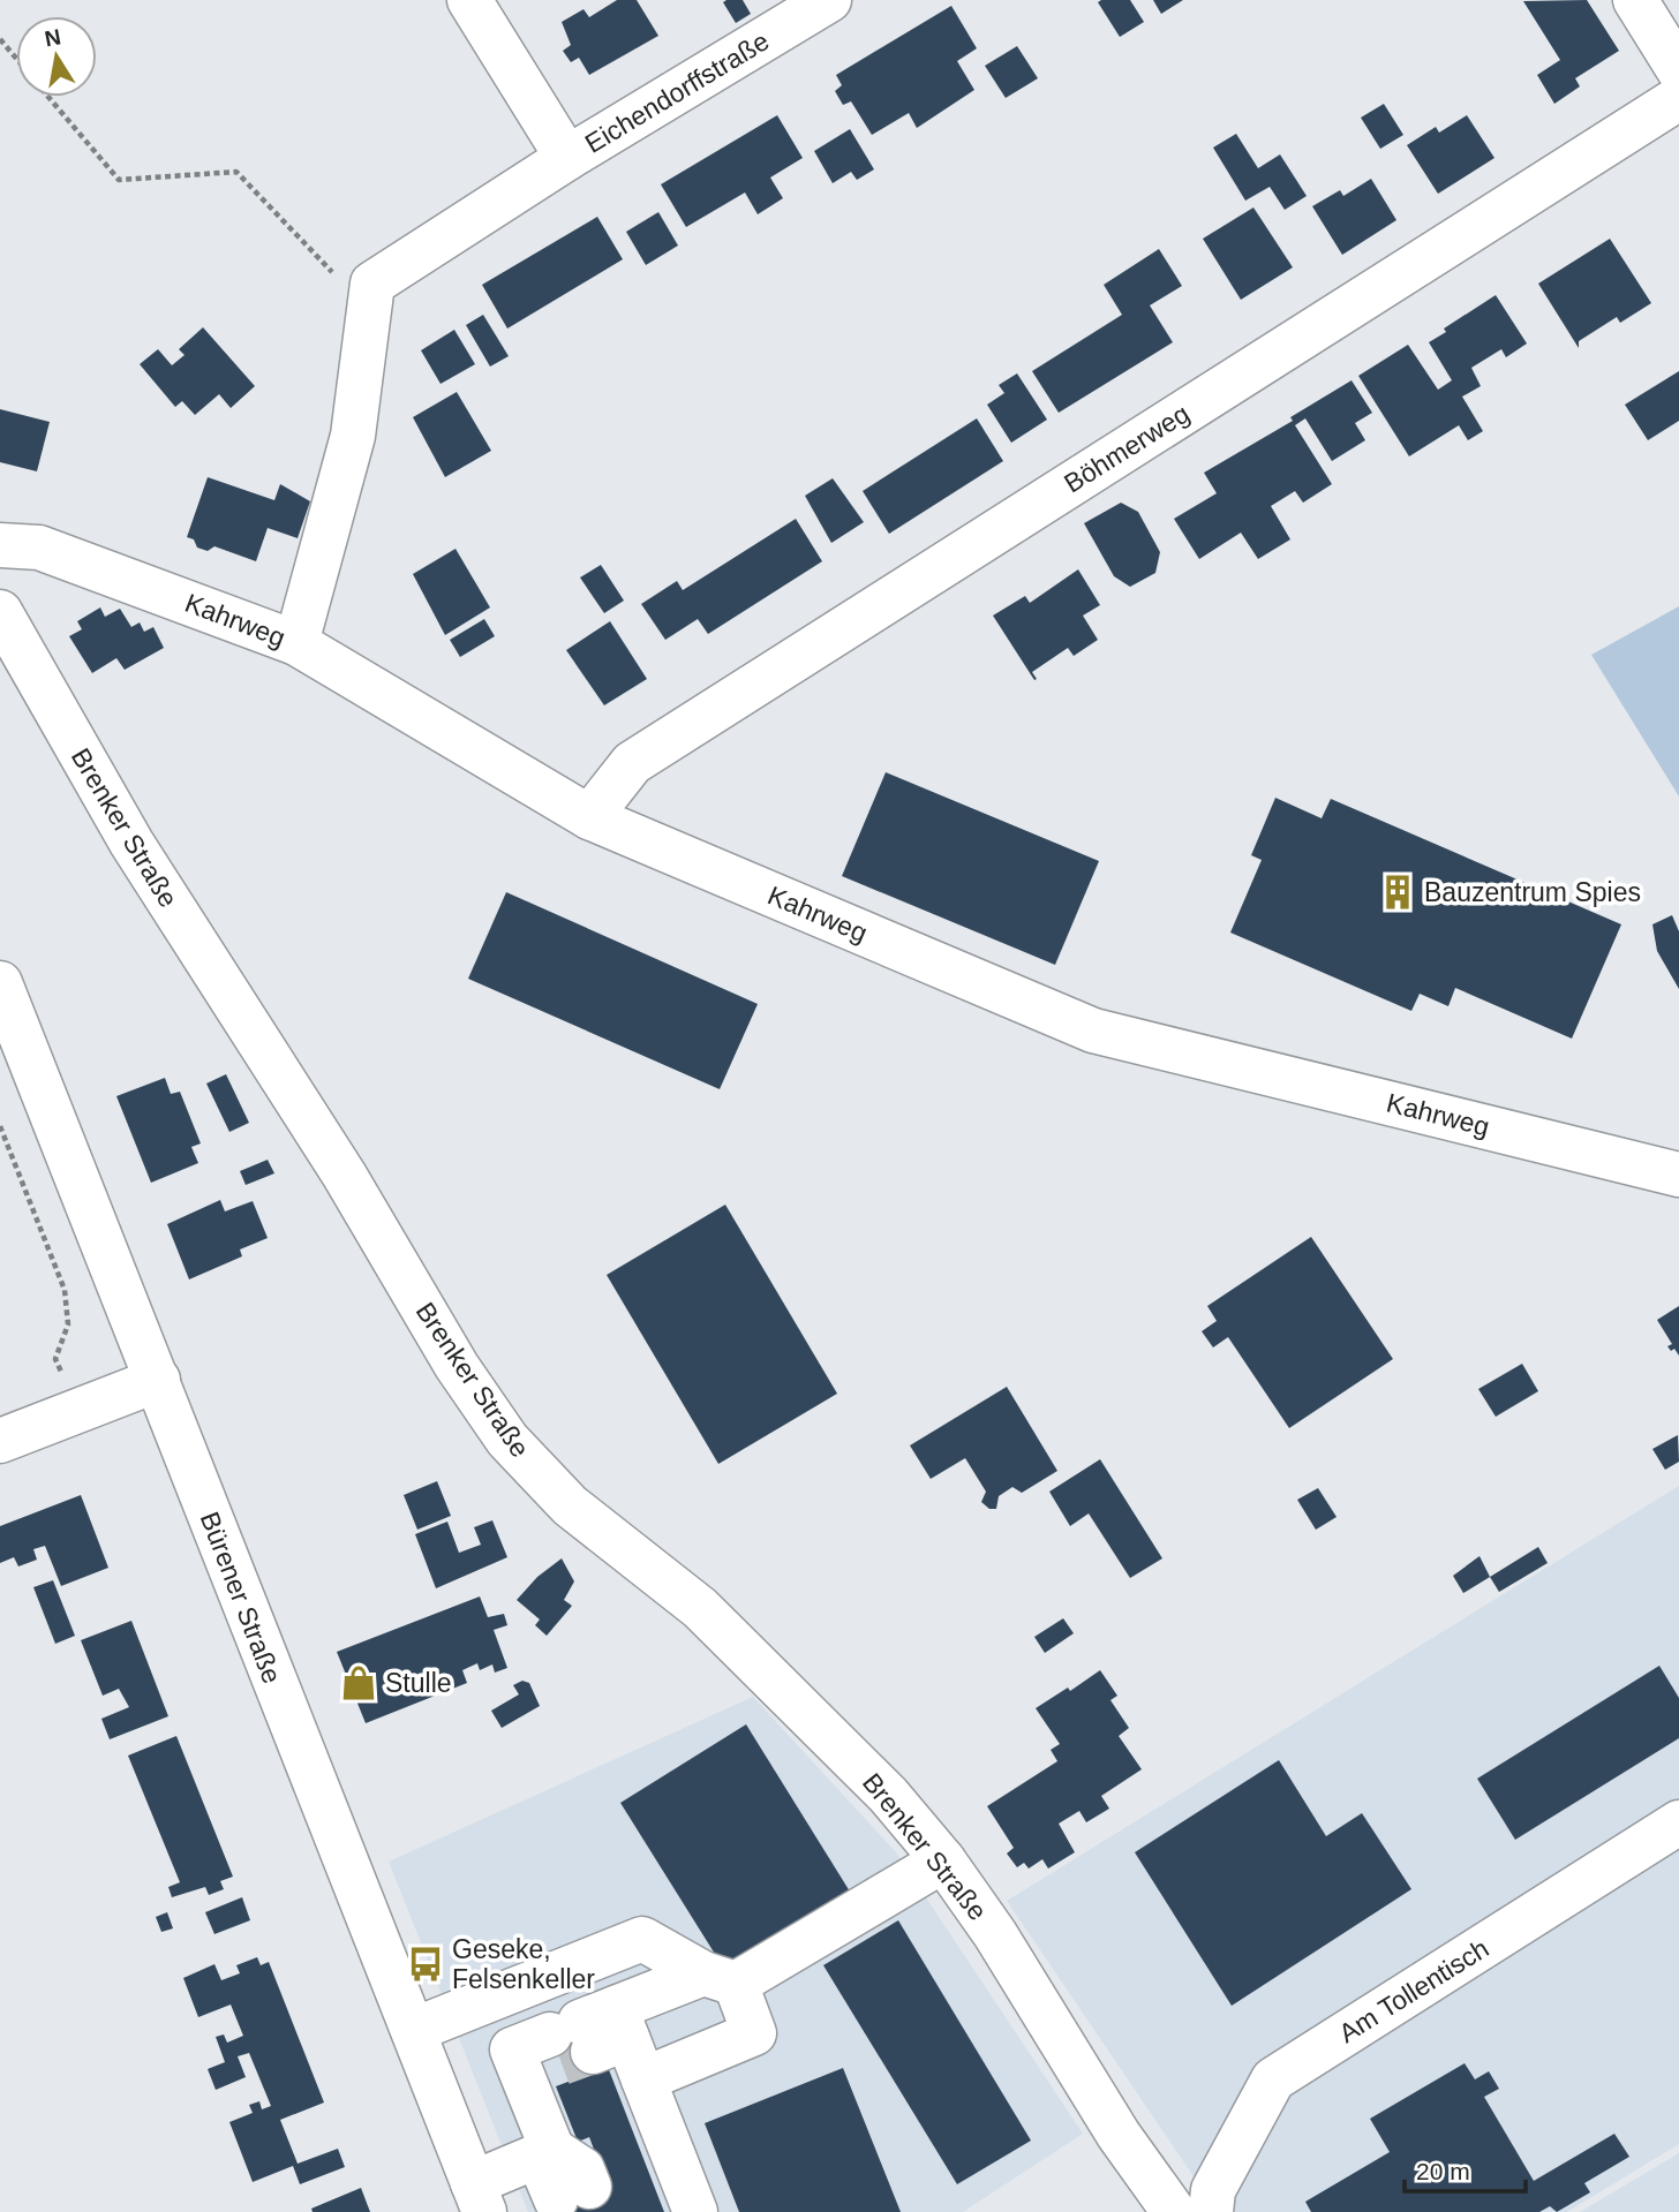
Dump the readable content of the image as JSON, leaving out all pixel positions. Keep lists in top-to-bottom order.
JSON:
{
  "streets": {
    "street": [
      "Eichendorffstraße",
      "Böhmerweg",
      "Kahrweg",
      "Brenker Straße",
      "Bürener Straße",
      "Am Tollentisch"
    ]
  },
  "crossings": [
    ["Böhmerweg", "Kahrweg"]
  ],
  "places": {
    "building": ["Bauzentrum Spies"],
    "shop": ["Stulle"],
    "bus stop": ["Geseke, Felsenkeller"]
  },
  "scale_bar": "20 m",
  "north": "top"
}
